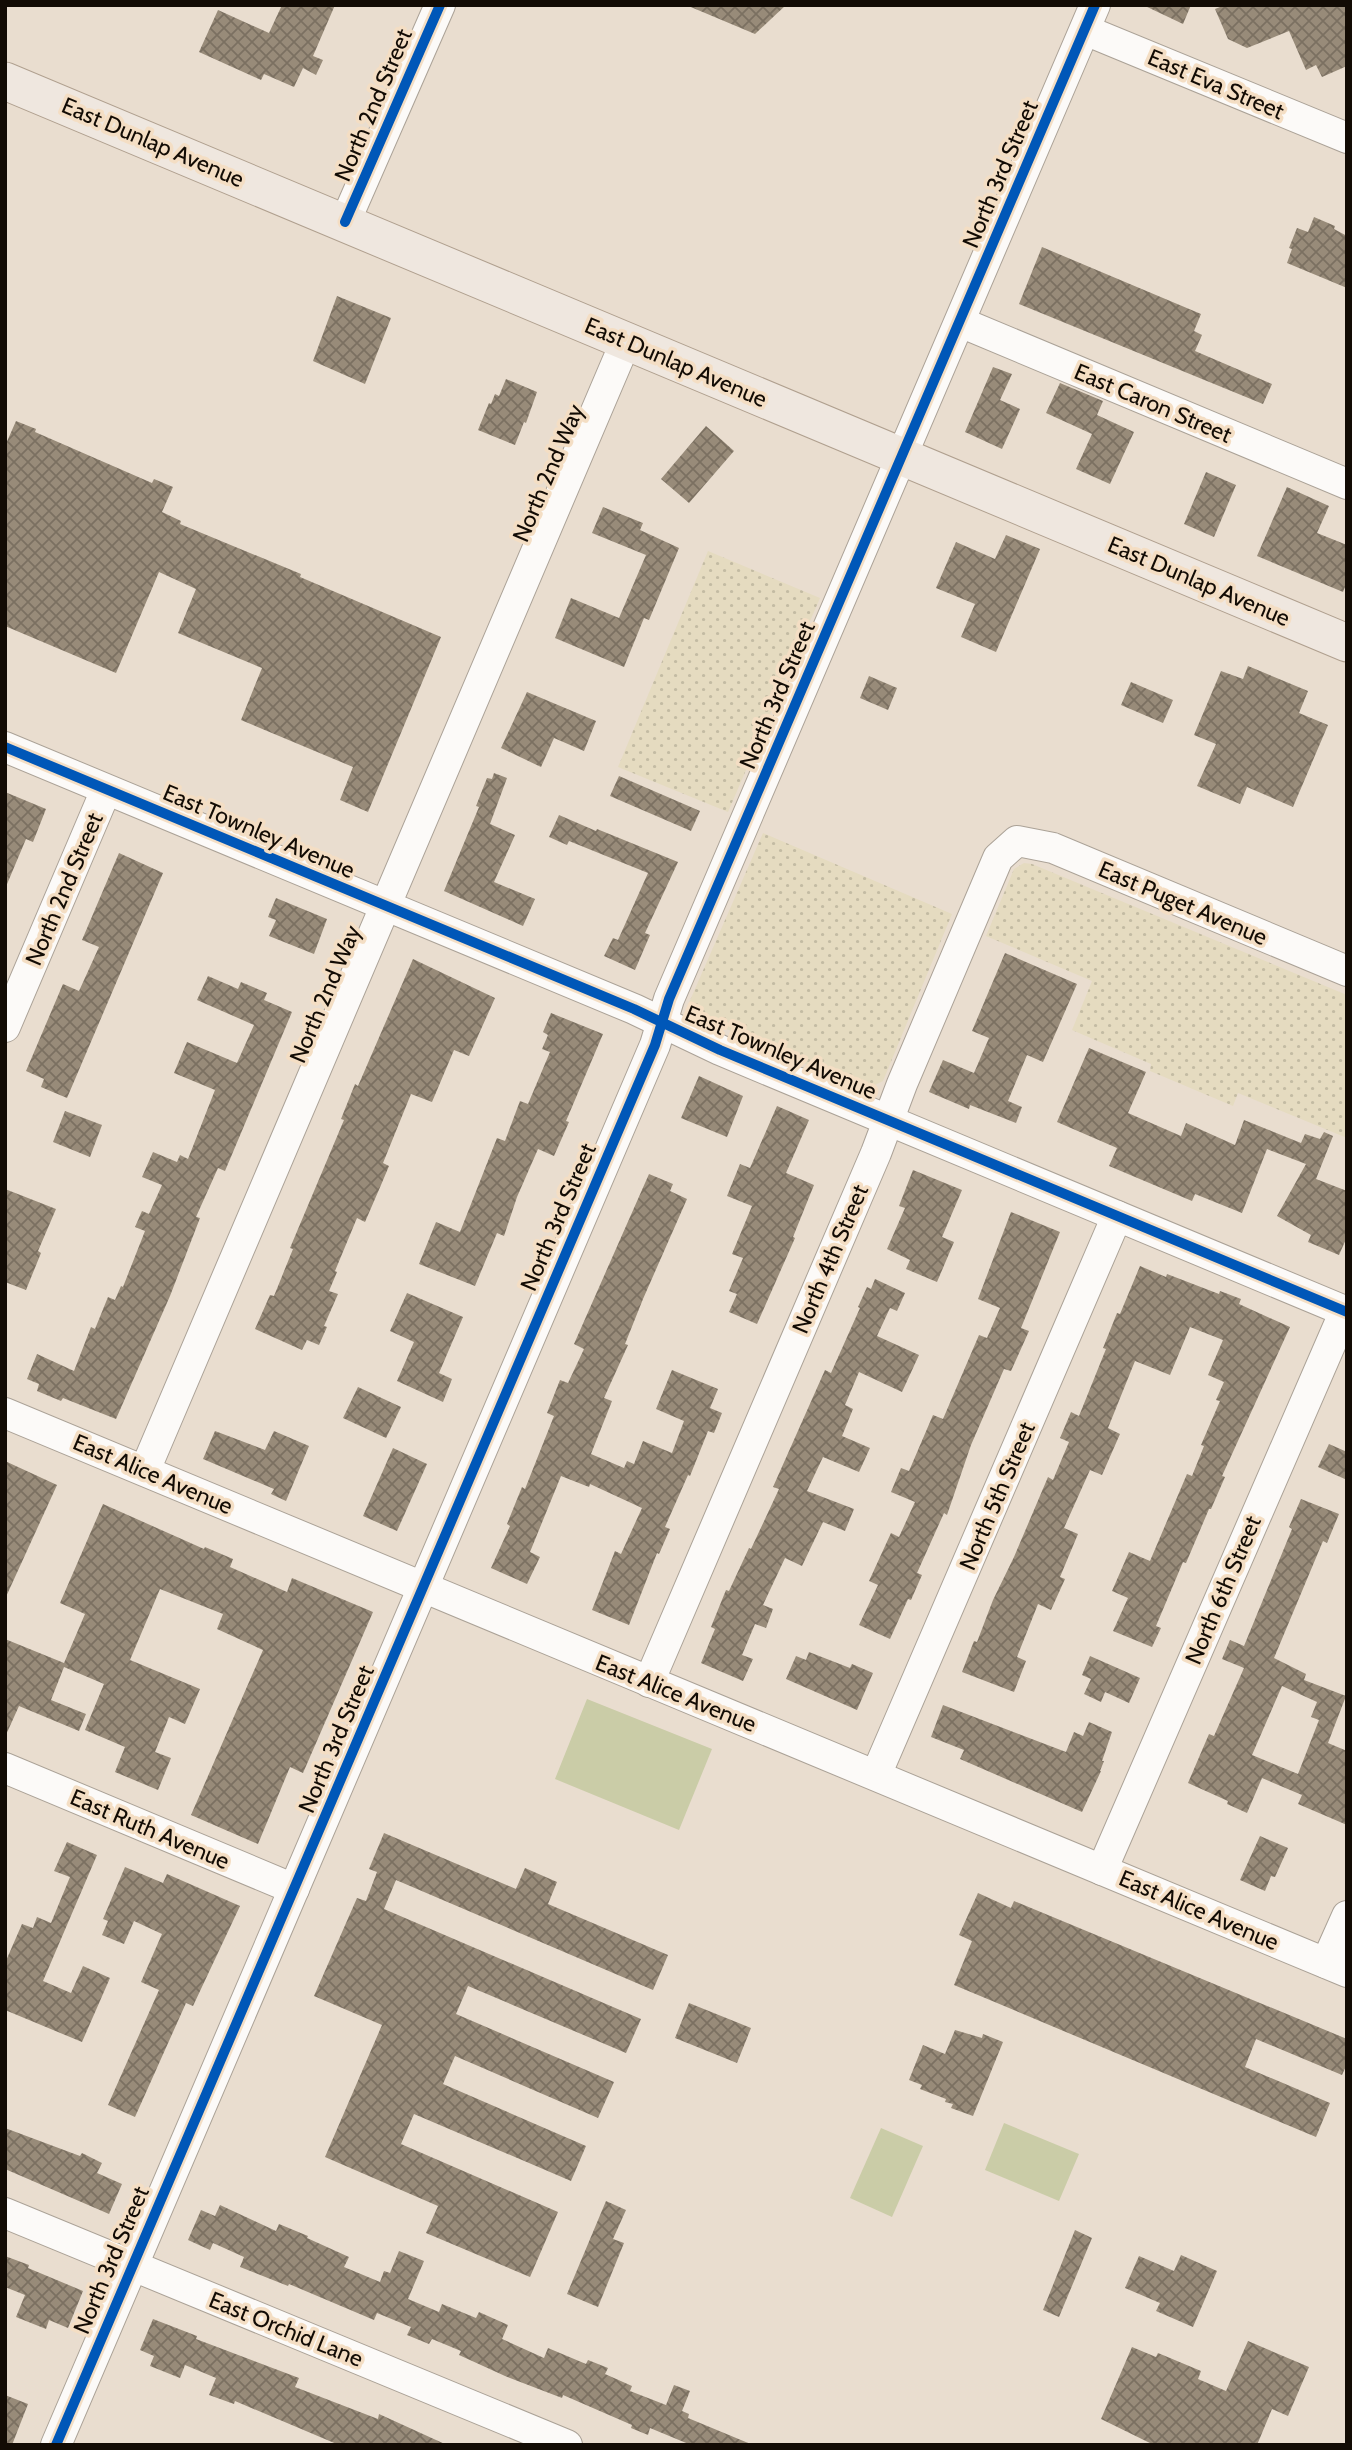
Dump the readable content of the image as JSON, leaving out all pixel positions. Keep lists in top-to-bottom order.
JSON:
{
  "streets": {
    "main road": ["East Dunlap Avenue"],
    "street": [
      "East Eva Street",
      "North 2nd Street",
      "North 3rd Street",
      "East Caron Street",
      "North 2nd Way",
      "East Townley Avenue",
      "East Puget Avenue",
      "North 4th Street",
      "East Alice Avenue",
      "North 5th Street",
      "North 6th Street",
      "East Ruth Avenue",
      "East Orchid Lane"
    ]
  },
  "crossings": [
    ["East Eva Street", "North 3rd Street"],
    ["North 2nd Street", "East Dunlap Avenue"],
    ["North 2nd Street", "East Townley Avenue"],
    ["East Dunlap Avenue", "North 3rd Street"],
    ["East Dunlap Avenue", "North 2nd Way"],
    ["North 3rd Street", "East Caron Street"],
    ["North 3rd Street", "East Townley Avenue"],
    ["North 3rd Street", "East Alice Avenue"],
    ["North 3rd Street", "East Ruth Avenue"],
    ["North 3rd Street", "East Orchid Lane"],
    ["North 2nd Way", "East Townley Avenue"],
    ["North 2nd Way", "East Alice Avenue"],
    ["East Townley Avenue", "North 4th Street"],
    ["East Townley Avenue", "North 5th Street"],
    ["East Townley Avenue", "North 6th Street"],
    ["East Puget Avenue", "North 4th Street"],
    ["North 4th Street", "East Alice Avenue"],
    ["East Alice Avenue", "North 5th Street"],
    ["East Alice Avenue", "North 6th Street"]
  ]
}
